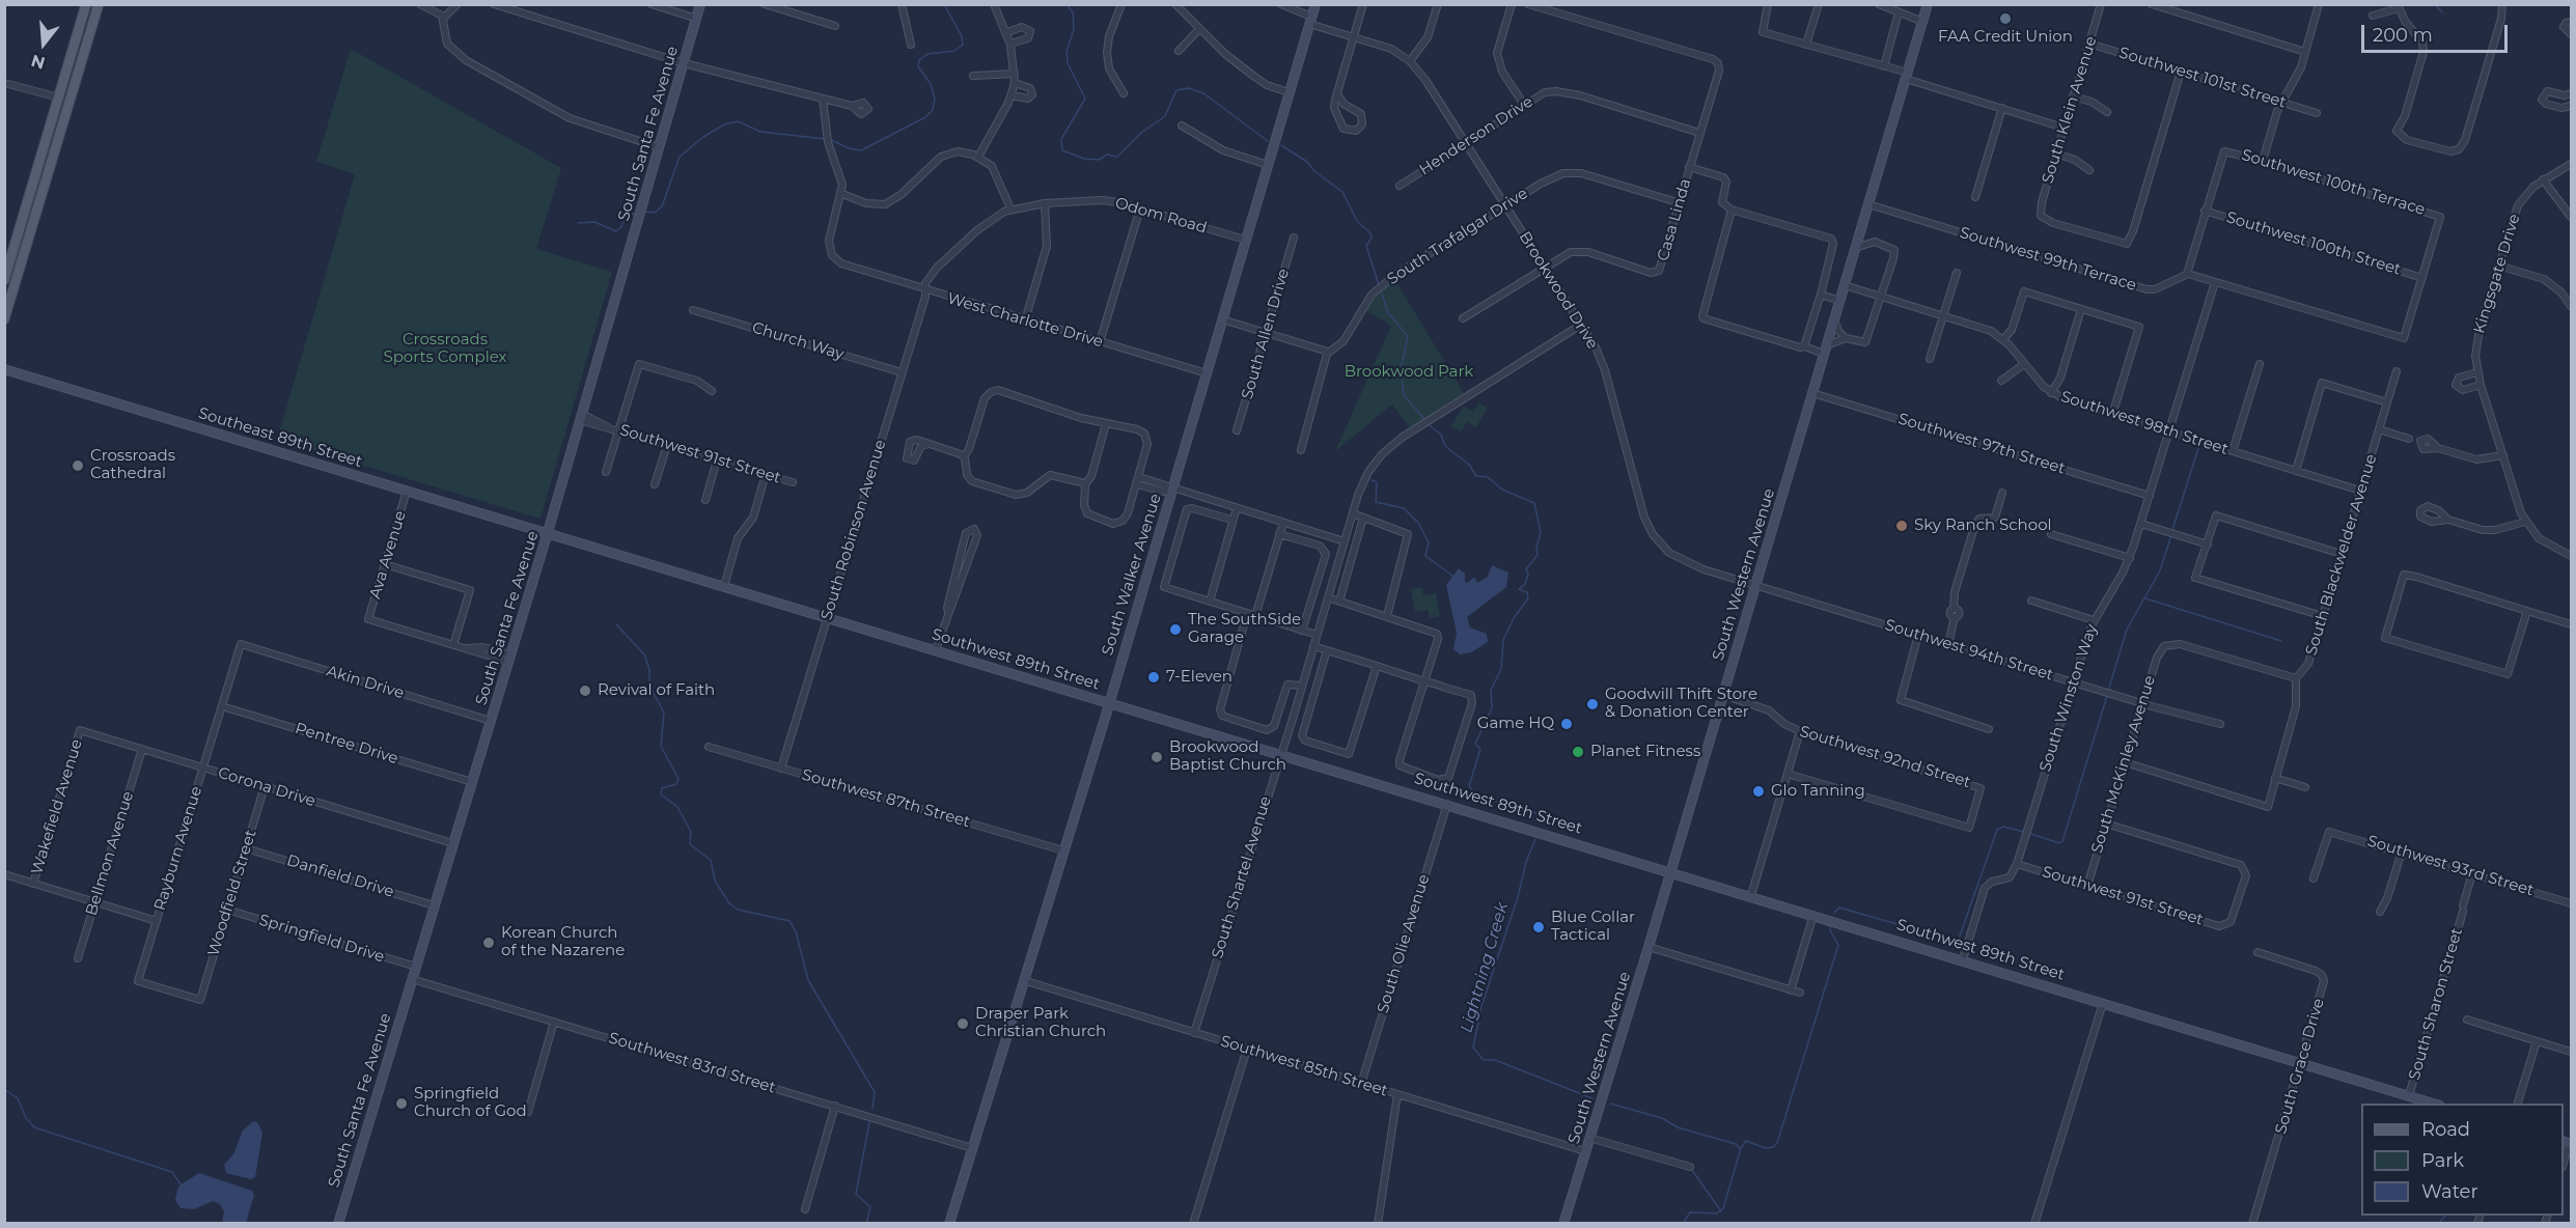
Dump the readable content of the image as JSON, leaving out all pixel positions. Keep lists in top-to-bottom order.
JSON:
{
  "streets": {
    "main road": [
      "South Santa Fe Avenue",
      "Southeast 89th Street",
      "South Walker Avenue",
      "South Western Avenue",
      "Southwest 89th Street"
    ],
    "street": [
      "Southwest 101st Street",
      "South Klein Avenue",
      "Henderson Drive",
      "Southwest 100th Terrace",
      "Odom Road",
      "Casa Linda",
      "South Trafalgar Drive",
      "Southwest 100th Street",
      "Southwest 99th Terrace",
      "Kingsgate Drive",
      "Brookwood Drive",
      "West Charlotte Drive",
      "South Allen Drive",
      "Church Way",
      "Southwest 98th Street",
      "Southwest 97th Street",
      "Southwest 91st Street",
      "South Robinson Avenue",
      "Ava Avenue",
      "South Blackwelder Avenue",
      "Southwest 94th Street",
      "Akin Drive",
      "South Winston Way",
      "Pentree Drive",
      "Southwest 92nd Street",
      "South McKinley Avenue",
      "Corona Drive",
      "Southwest 87th Street",
      "Wakefield Avenue",
      "Rayburn Avenue",
      "Bellmon Avenue",
      "Southwest 93rd Street",
      "Danfield Drive",
      "South Shartel Avenue",
      "Woodfield Street",
      "Springfield Drive",
      "South Olie Avenue",
      "South Sharon Street",
      "Southwest 83rd Street",
      "Southwest 85th Street",
      "South Grace Drive"
    ]
  },
  "crossings": [
    ["Southwest 101st Street", "South Klein Avenue"],
    ["South Santa Fe Avenue", "Southeast 89th Street"],
    ["South Santa Fe Avenue", "Southwest 91st Street"],
    ["South Santa Fe Avenue", "Southwest 89th Street"],
    ["South Santa Fe Avenue", "Akin Drive"],
    ["South Santa Fe Avenue", "Pentree Drive"],
    ["South Santa Fe Avenue", "Corona Drive"],
    ["South Santa Fe Avenue", "Danfield Drive"],
    ["South Santa Fe Avenue", "Springfield Drive"],
    ["South Santa Fe Avenue", "Southwest 83rd Street"],
    ["Henderson Drive", "Casa Linda"],
    ["Henderson Drive", "Brookwood Drive"],
    ["Southwest 100th Terrace", "Southwest 100th Street"],
    ["Odom Road", "West Charlotte Drive"],
    ["Odom Road", "South Robinson Avenue"],
    ["Odom Road", "South Walker Avenue"],
    ["Casa Linda", "South Trafalgar Drive"],
    ["Casa Linda", "Brookwood Drive"],
    ["South Trafalgar Drive", "Brookwood Drive"],
    ["Southwest 99th Terrace", "South Western Avenue"],
    ["Brookwood Drive", "South Walker Avenue"],
    ["Brookwood Drive", "South Western Avenue"],
    ["Brookwood Drive", "Southwest 94th Street"],
    ["Brookwood Drive", "South Shartel Avenue"],
    ["West Charlotte Drive", "South Robinson Avenue"],
    ["West Charlotte Drive", "South Walker Avenue"],
    ["Church Way", "South Robinson Avenue"],
    ["Southwest 98th Street", "South Blackwelder Avenue"],
    ["Southwest 98th Street", "South Western Avenue"],
    ["Southwest 98th Street", "South Winston Way"],
    ["Southeast 89th Street", "Ava Avenue"],
    ["Southeast 89th Street", "Southwest 89th Street"],
    ["Southwest 97th Street", "South Western Avenue"],
    ["Southwest 97th Street", "South Winston Way"],
    ["Southwest 91st Street", "South Winston Way"],
    ["Southwest 91st Street", "South McKinley Avenue"],
    ["South Robinson Avenue", "Southwest 89th Street"],
    ["South Robinson Avenue", "Southwest 87th Street"],
    ["South Blackwelder Avenue", "South McKinley Avenue"],
    ["South Walker Avenue", "Southwest 89th Street"],
    ["South Walker Avenue", "Southwest 87th Street"],
    ["South Walker Avenue", "Southwest 83rd Street"],
    ["South Walker Avenue", "Southwest 85th Street"],
    ["South Western Avenue", "Southwest 94th Street"],
    ["South Western Avenue", "Southwest 89th Street"],
    ["South Western Avenue", "Southwest 92nd Street"],
    ["South Western Avenue", "Southwest 85th Street"],
    ["Southwest 94th Street", "South Winston Way"],
    ["Southwest 94th Street", "South McKinley Avenue"],
    ["Southwest 89th Street", "South Shartel Avenue"],
    ["Southwest 89th Street", "South Olie Avenue"],
    ["Southwest 89th Street", "South Sharon Street"],
    ["Southwest 89th Street", "South Grace Drive"],
    ["Akin Drive", "Rayburn Avenue"],
    ["Pentree Drive", "Rayburn Avenue"],
    ["Corona Drive", "Wakefield Avenue"],
    ["Corona Drive", "Rayburn Avenue"],
    ["Corona Drive", "Bellmon Avenue"],
    ["Corona Drive", "Woodfield Street"],
    ["Rayburn Avenue", "Woodfield Street"],
    ["Southwest 93rd Street", "South Sharon Street"],
    ["Danfield Drive", "Woodfield Street"],
    ["South Shartel Avenue", "Southwest 85th Street"],
    ["Woodfield Street", "Springfield Drive"],
    ["South Olie Avenue", "Southwest 85th Street"]
  ],
  "water": ["Lightning Creek"],
  "parks": ["Crossroads Sports Complex", "Brookwood Park"],
  "places": [
    "FAA Credit Union",
    "Crossroads Cathedral",
    "Sky Ranch School",
    "The SouthSide Garage",
    "7-Eleven",
    "Revival of Faith",
    "Goodwill Thift Store & Donation Center",
    "Game HQ",
    "Planet Fitness",
    "Brookwood Baptist Church",
    "Glo Tanning",
    "Blue Collar Tactical",
    "Korean Church of the Nazarene",
    "Draper Park Christian Church",
    "Springfield Church of God"
  ],
  "legend": ["Road", "Park", "Water"],
  "scale_bar": "200 m",
  "north": "bottom"
}
